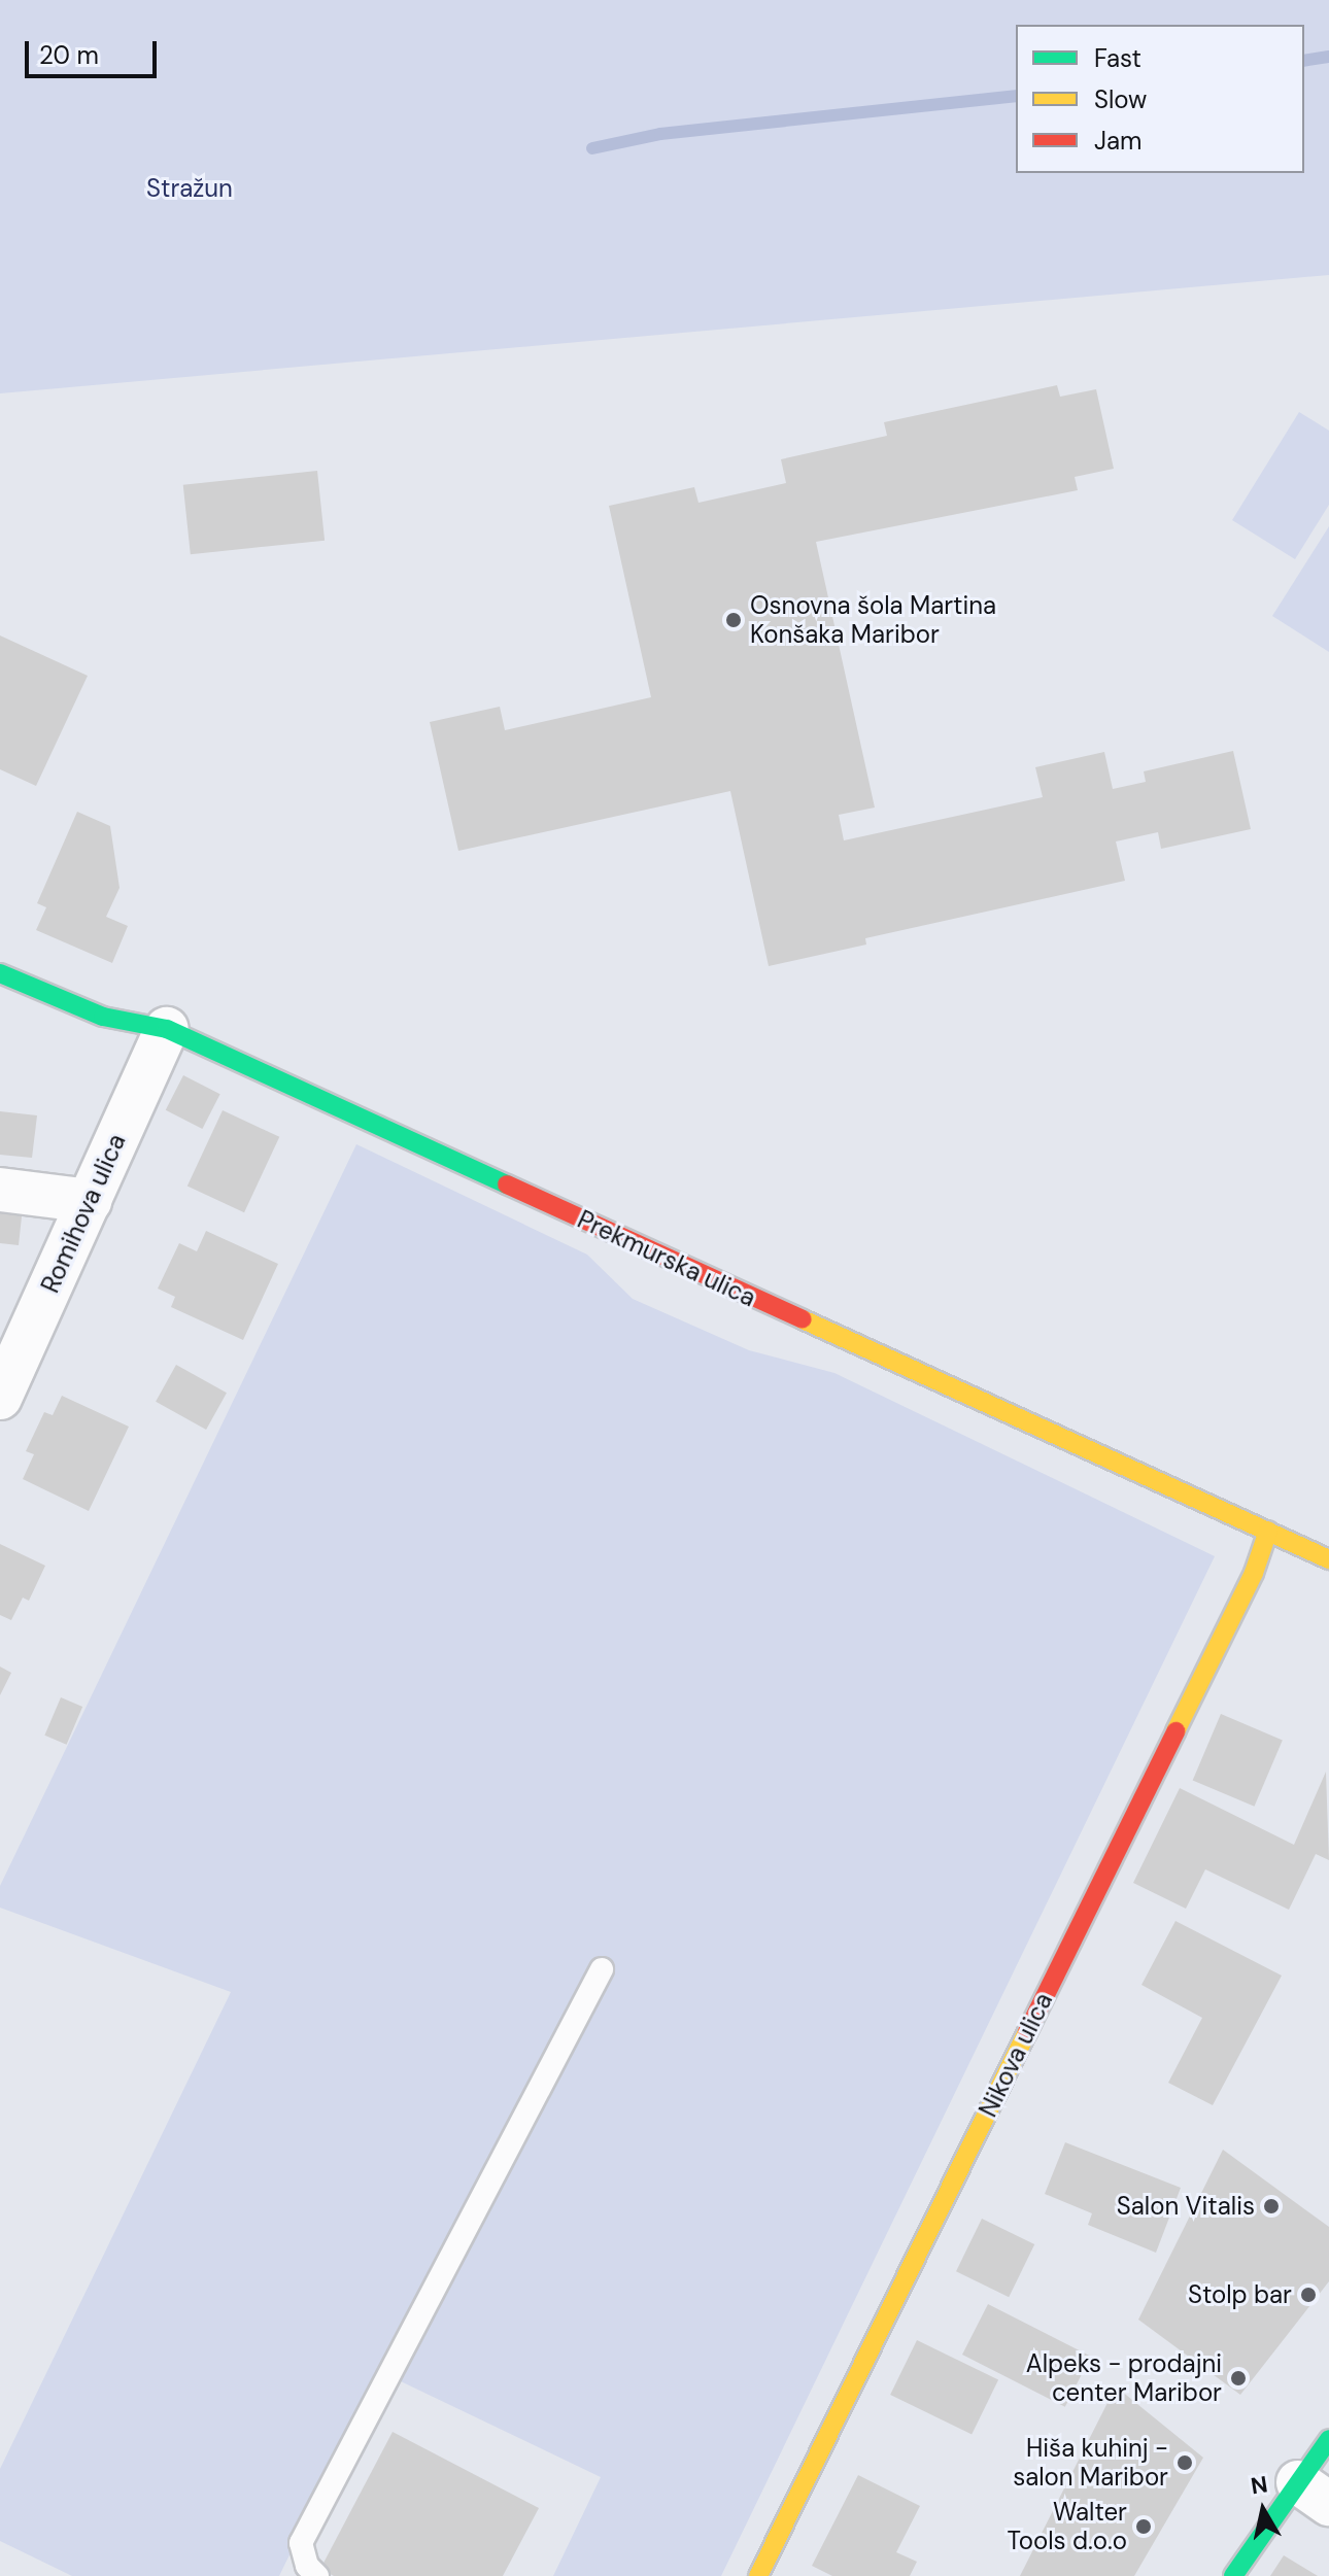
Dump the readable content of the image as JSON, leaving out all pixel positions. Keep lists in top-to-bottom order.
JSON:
{
  "streets": {
    "street": ["Romihova ulica", "Prekmurska ulica", "Nikova ulica"]
  },
  "crossings": [
    ["Romihova ulica", "Prekmurska ulica"],
    ["Prekmurska ulica", "Nikova ulica"]
  ],
  "parks": ["Stražun"],
  "places": [
    "Osnovna šola Martina Konšaka Maribor",
    "Salon Vitalis",
    "Stolp bar",
    "Alpeks - prodajni center Maribor",
    "Hiša kuhinj - salon Maribor",
    "Walter Tools d.o.o"
  ],
  "legend": ["Fast", "Slow", "Jam"],
  "scale_bar": "20 m",
  "north": "top"
}
